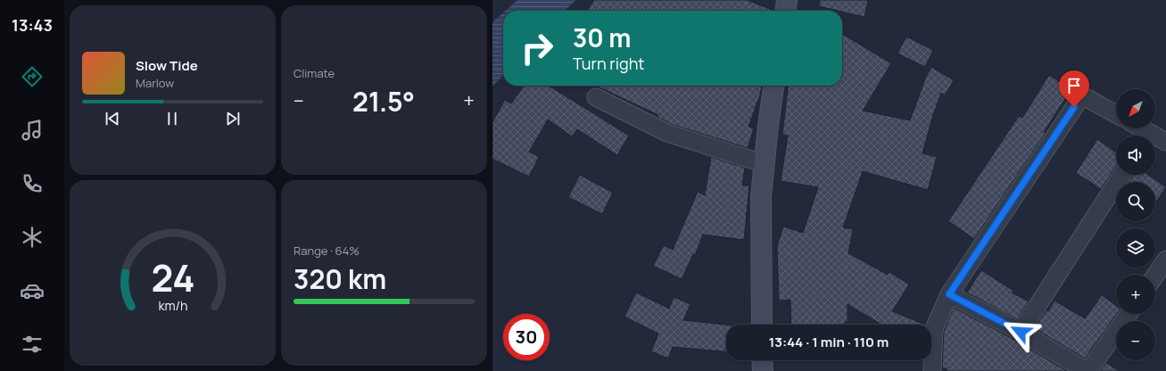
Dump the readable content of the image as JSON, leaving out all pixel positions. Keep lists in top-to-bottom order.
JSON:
{
  "north": "bottom left",
  "page": {
    "tabs": "13:43",
    "tile": [
      "Climate",
      ["Range · 64%", "320 km"]
    ],
    "turn": ["30 m", "Turn right"],
    "song": ["Slow Tide", "Marlow"],
    "heat": ["−", "21.5°", "+"],
    "map_buttons": ["+", "−"],
    "limit": "30",
    "trip": "13:44 · 1 min · 110 m",
    "gauge": ["24", "km/h"]
  }
}
